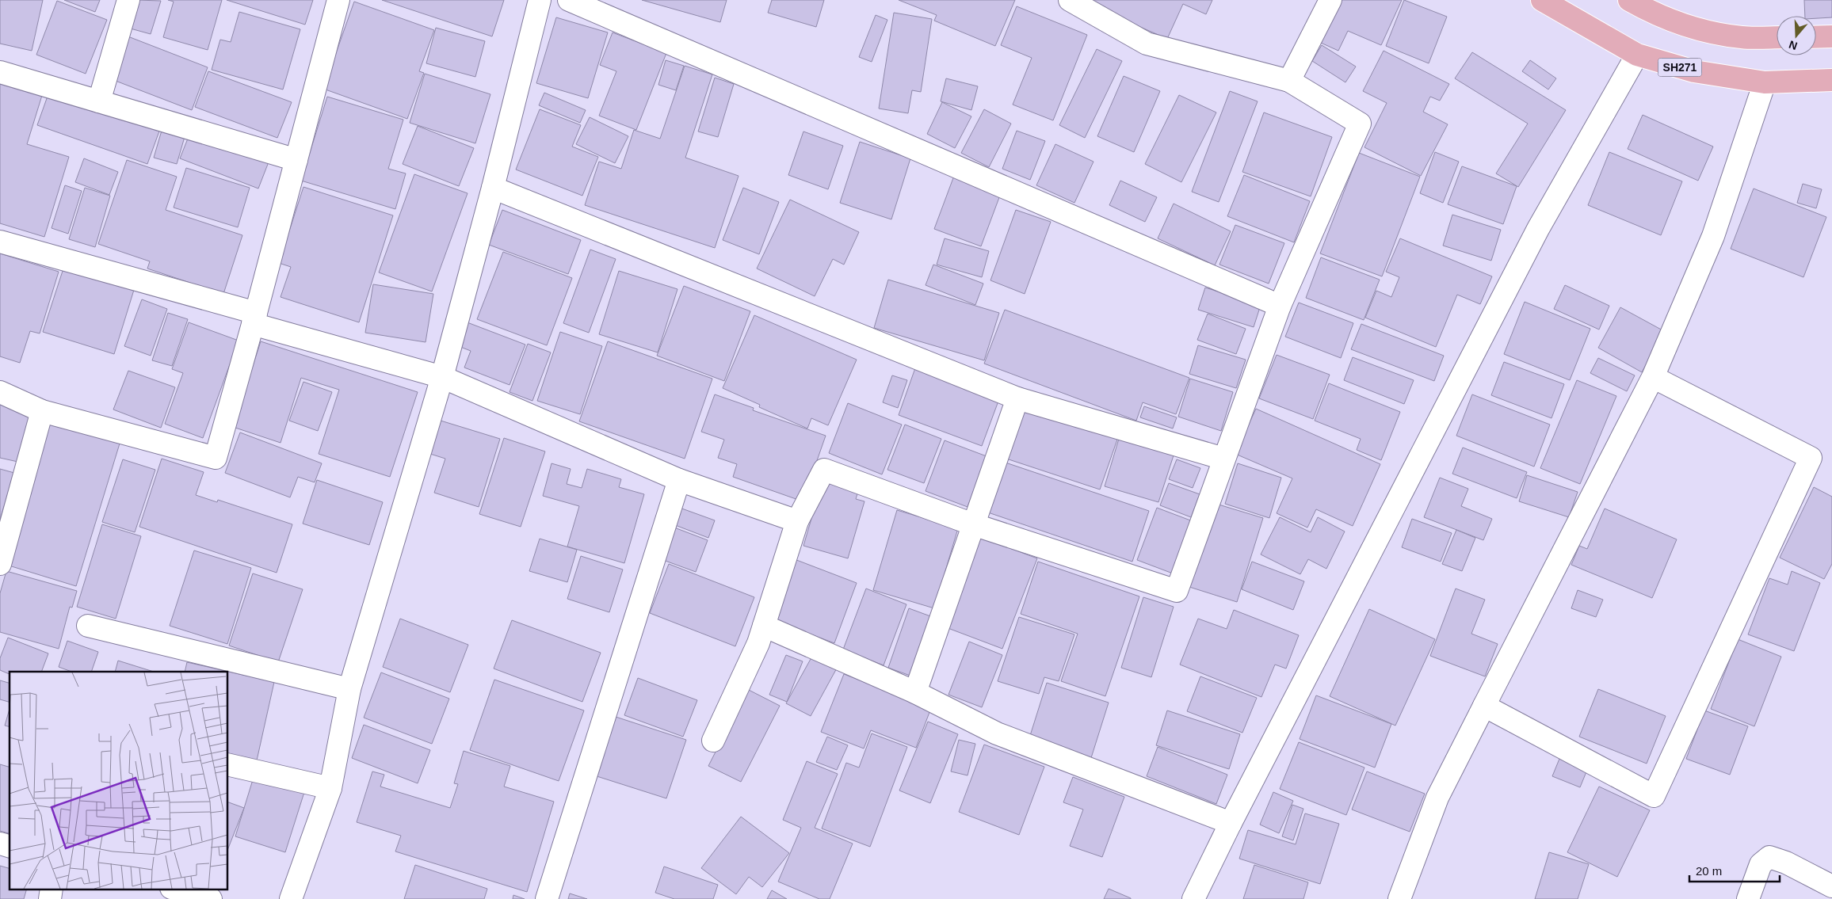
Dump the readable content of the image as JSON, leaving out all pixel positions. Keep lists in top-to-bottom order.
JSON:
{
  "streets": {
    "main road": ["SH271"]
  },
  "scale_bar": "20 m",
  "north": "bottom"
}
